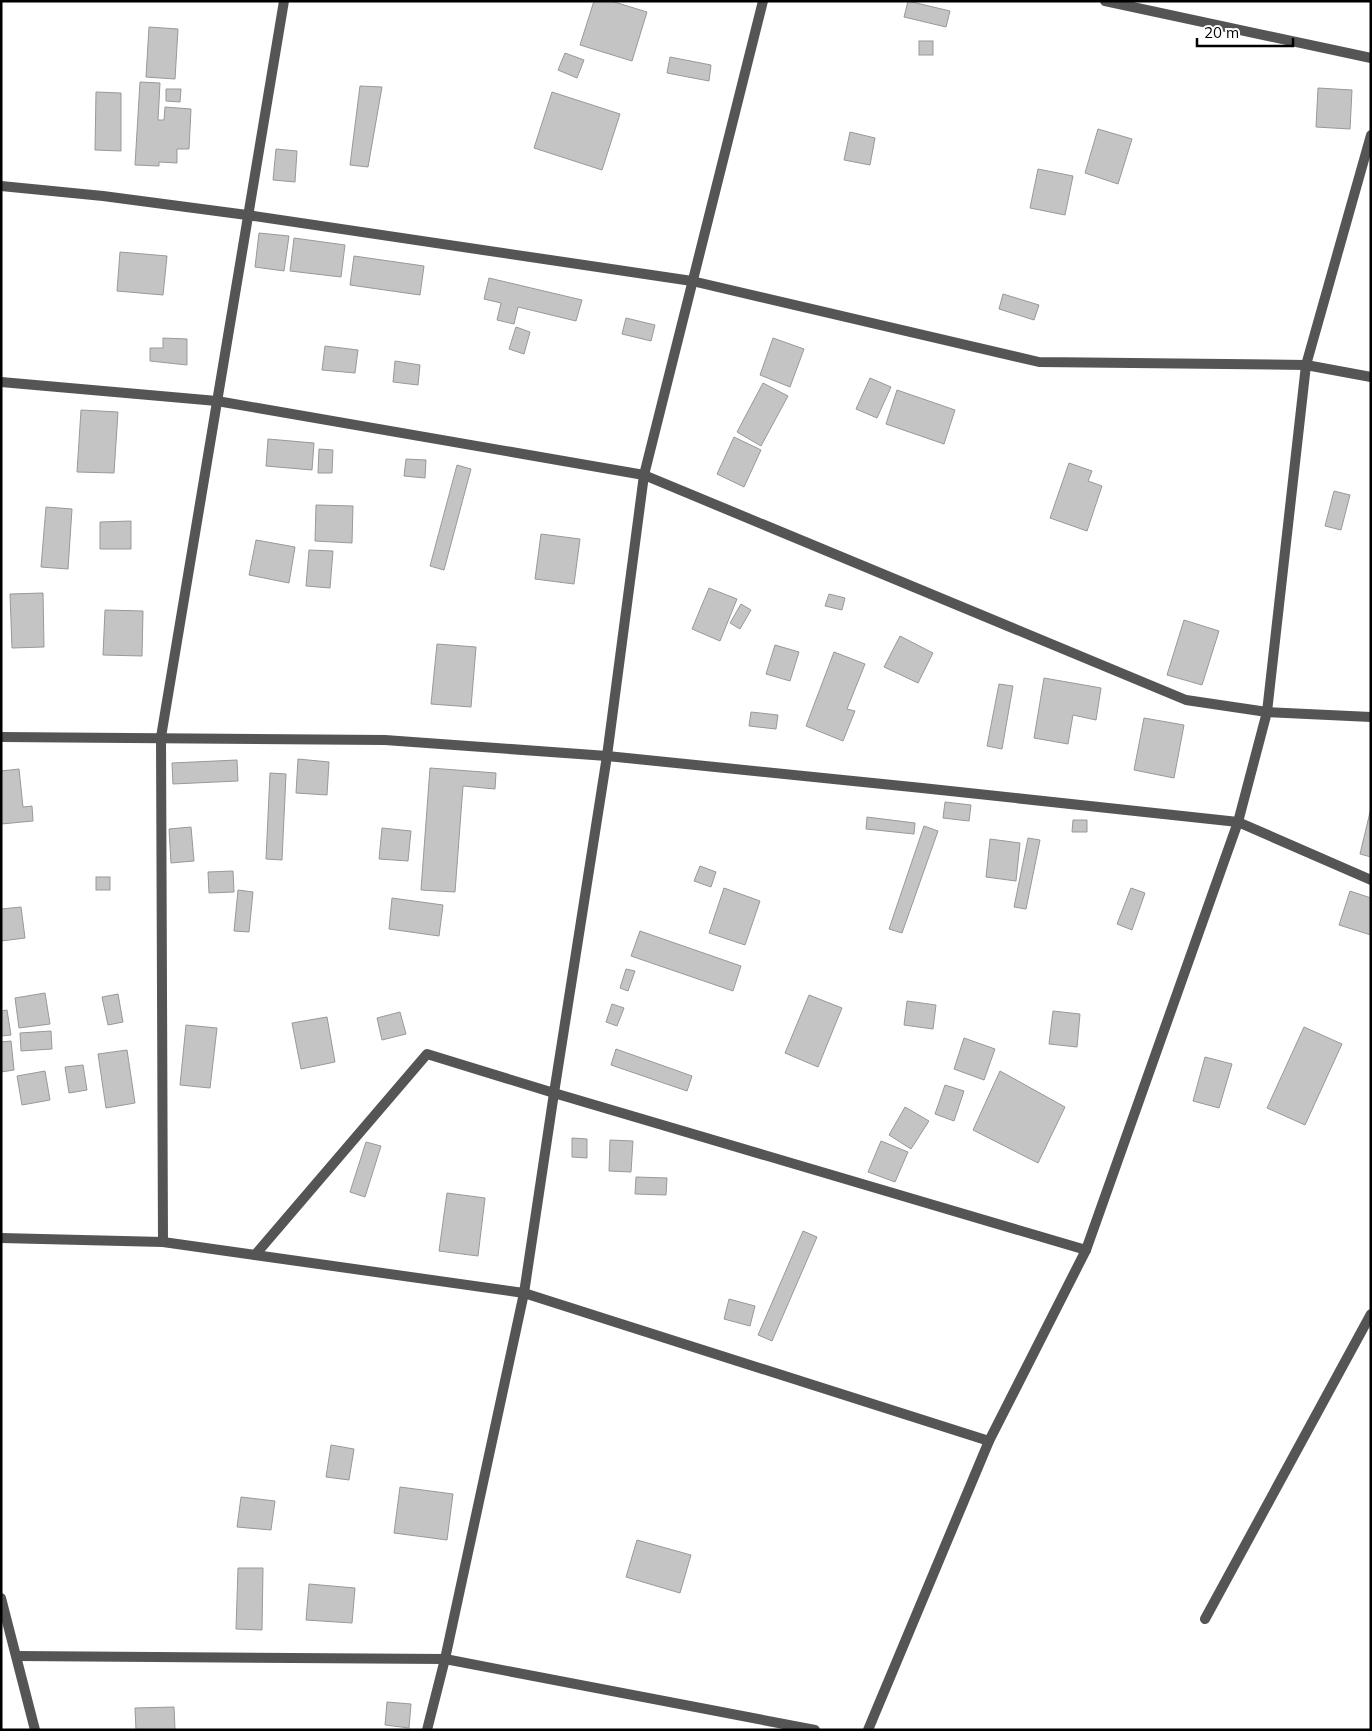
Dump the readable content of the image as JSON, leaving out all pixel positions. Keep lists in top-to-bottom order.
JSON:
{
  "scale_bar": "20 m"
}
